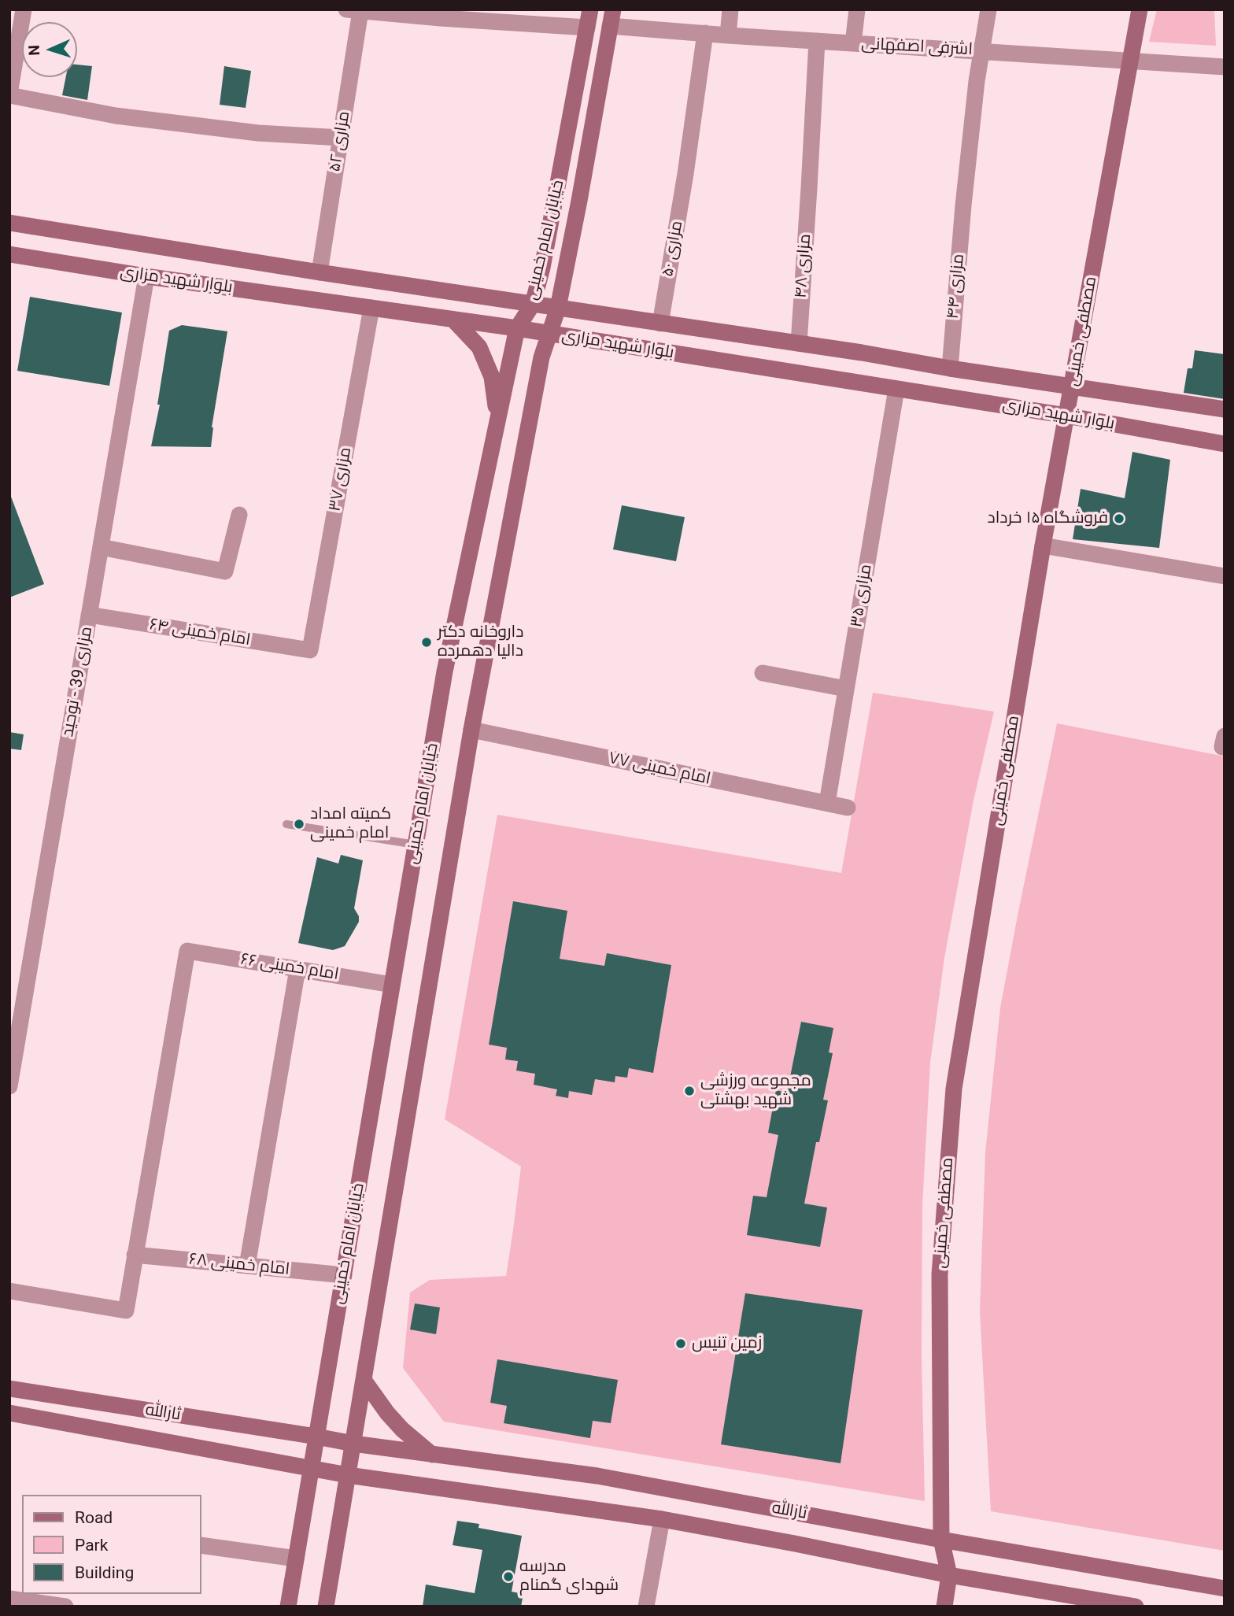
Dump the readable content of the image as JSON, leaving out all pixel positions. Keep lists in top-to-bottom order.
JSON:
{
  "streets": {
    "main road": [
      "خیابان امام خمینی",
      "بلوار شهید مزاری",
      "مصطفی خمینی",
      "ثارالله"
    ],
    "street": [
      "اشرفی اصفهانی",
      "مزاری ۵۲",
      "مزاری ۵۰",
      "مزاری ۴۸",
      "مزاری ۴۴",
      "مزاری ۳۷",
      "مزاری ۳۵",
      "امام خمینی ۶۴",
      "مزاری 39 - توحید",
      "امام خمینی ۷۷",
      "امام خمینی ۶۶",
      "امام خمینی ۶۸"
    ]
  },
  "crossings": [
    ["اشرفی اصفهانی", "خیابان امام خمینی"],
    ["اشرفی اصفهانی", "مزاری ۵۰"],
    ["اشرفی اصفهانی", "مزاری ۴۸"],
    ["اشرفی اصفهانی", "مزاری ۴۴"],
    ["اشرفی اصفهانی", "مصطفی خمینی"],
    ["مزاری ۵۲", "بلوار شهید مزاری"],
    ["خیابان امام خمینی", "بلوار شهید مزاری"],
    ["خیابان امام خمینی", "امام خمینی ۷۷"],
    ["خیابان امام خمینی", "امام خمینی ۶۶"],
    ["خیابان امام خمینی", "امام خمینی ۶۸"],
    ["خیابان امام خمینی", "ثارالله"],
    ["مزاری ۵۰", "بلوار شهید مزاری"],
    ["مزاری ۴۸", "بلوار شهید مزاری"],
    ["بلوار شهید مزاری", "مزاری ۴۴"],
    ["بلوار شهید مزاری", "مصطفی خمینی"],
    ["بلوار شهید مزاری", "مزاری ۳۷"],
    ["بلوار شهید مزاری", "مزاری ۳۵"],
    ["بلوار شهید مزاری", "مزاری 39 - توحید"],
    ["مصطفی خمینی", "ثارالله"],
    ["مزاری ۳۷", "امام خمینی ۶۴"],
    ["مزاری ۳۵", "امام خمینی ۷۷"],
    ["امام خمینی ۶۴", "مزاری 39 - توحید"],
    ["امام خمینی ۶۶", "امام خمینی ۶۸"]
  ],
  "places": [
    "فروشگاه ۱۵ خرداد",
    "داروخانه دکتر دالیا دهمرده",
    "کمیته امداد امام خمینی",
    "مجموعه ورزشی شهید بهشتی",
    "زمین تنیس",
    "مدرسه شهدای گمنام"
  ],
  "legend": ["Road", "Park", "Building"],
  "north": "left"
}
